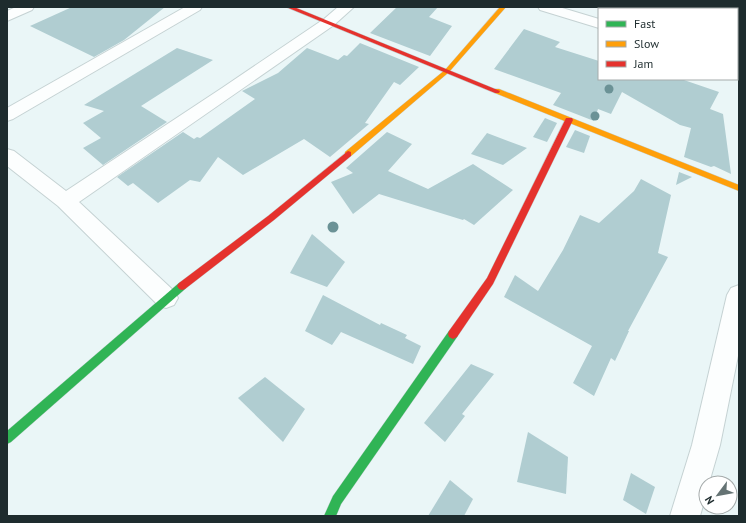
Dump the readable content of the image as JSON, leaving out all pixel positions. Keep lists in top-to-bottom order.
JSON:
{
  "legend": ["Fast", "Slow", "Jam"],
  "north": "bottom left"
}
